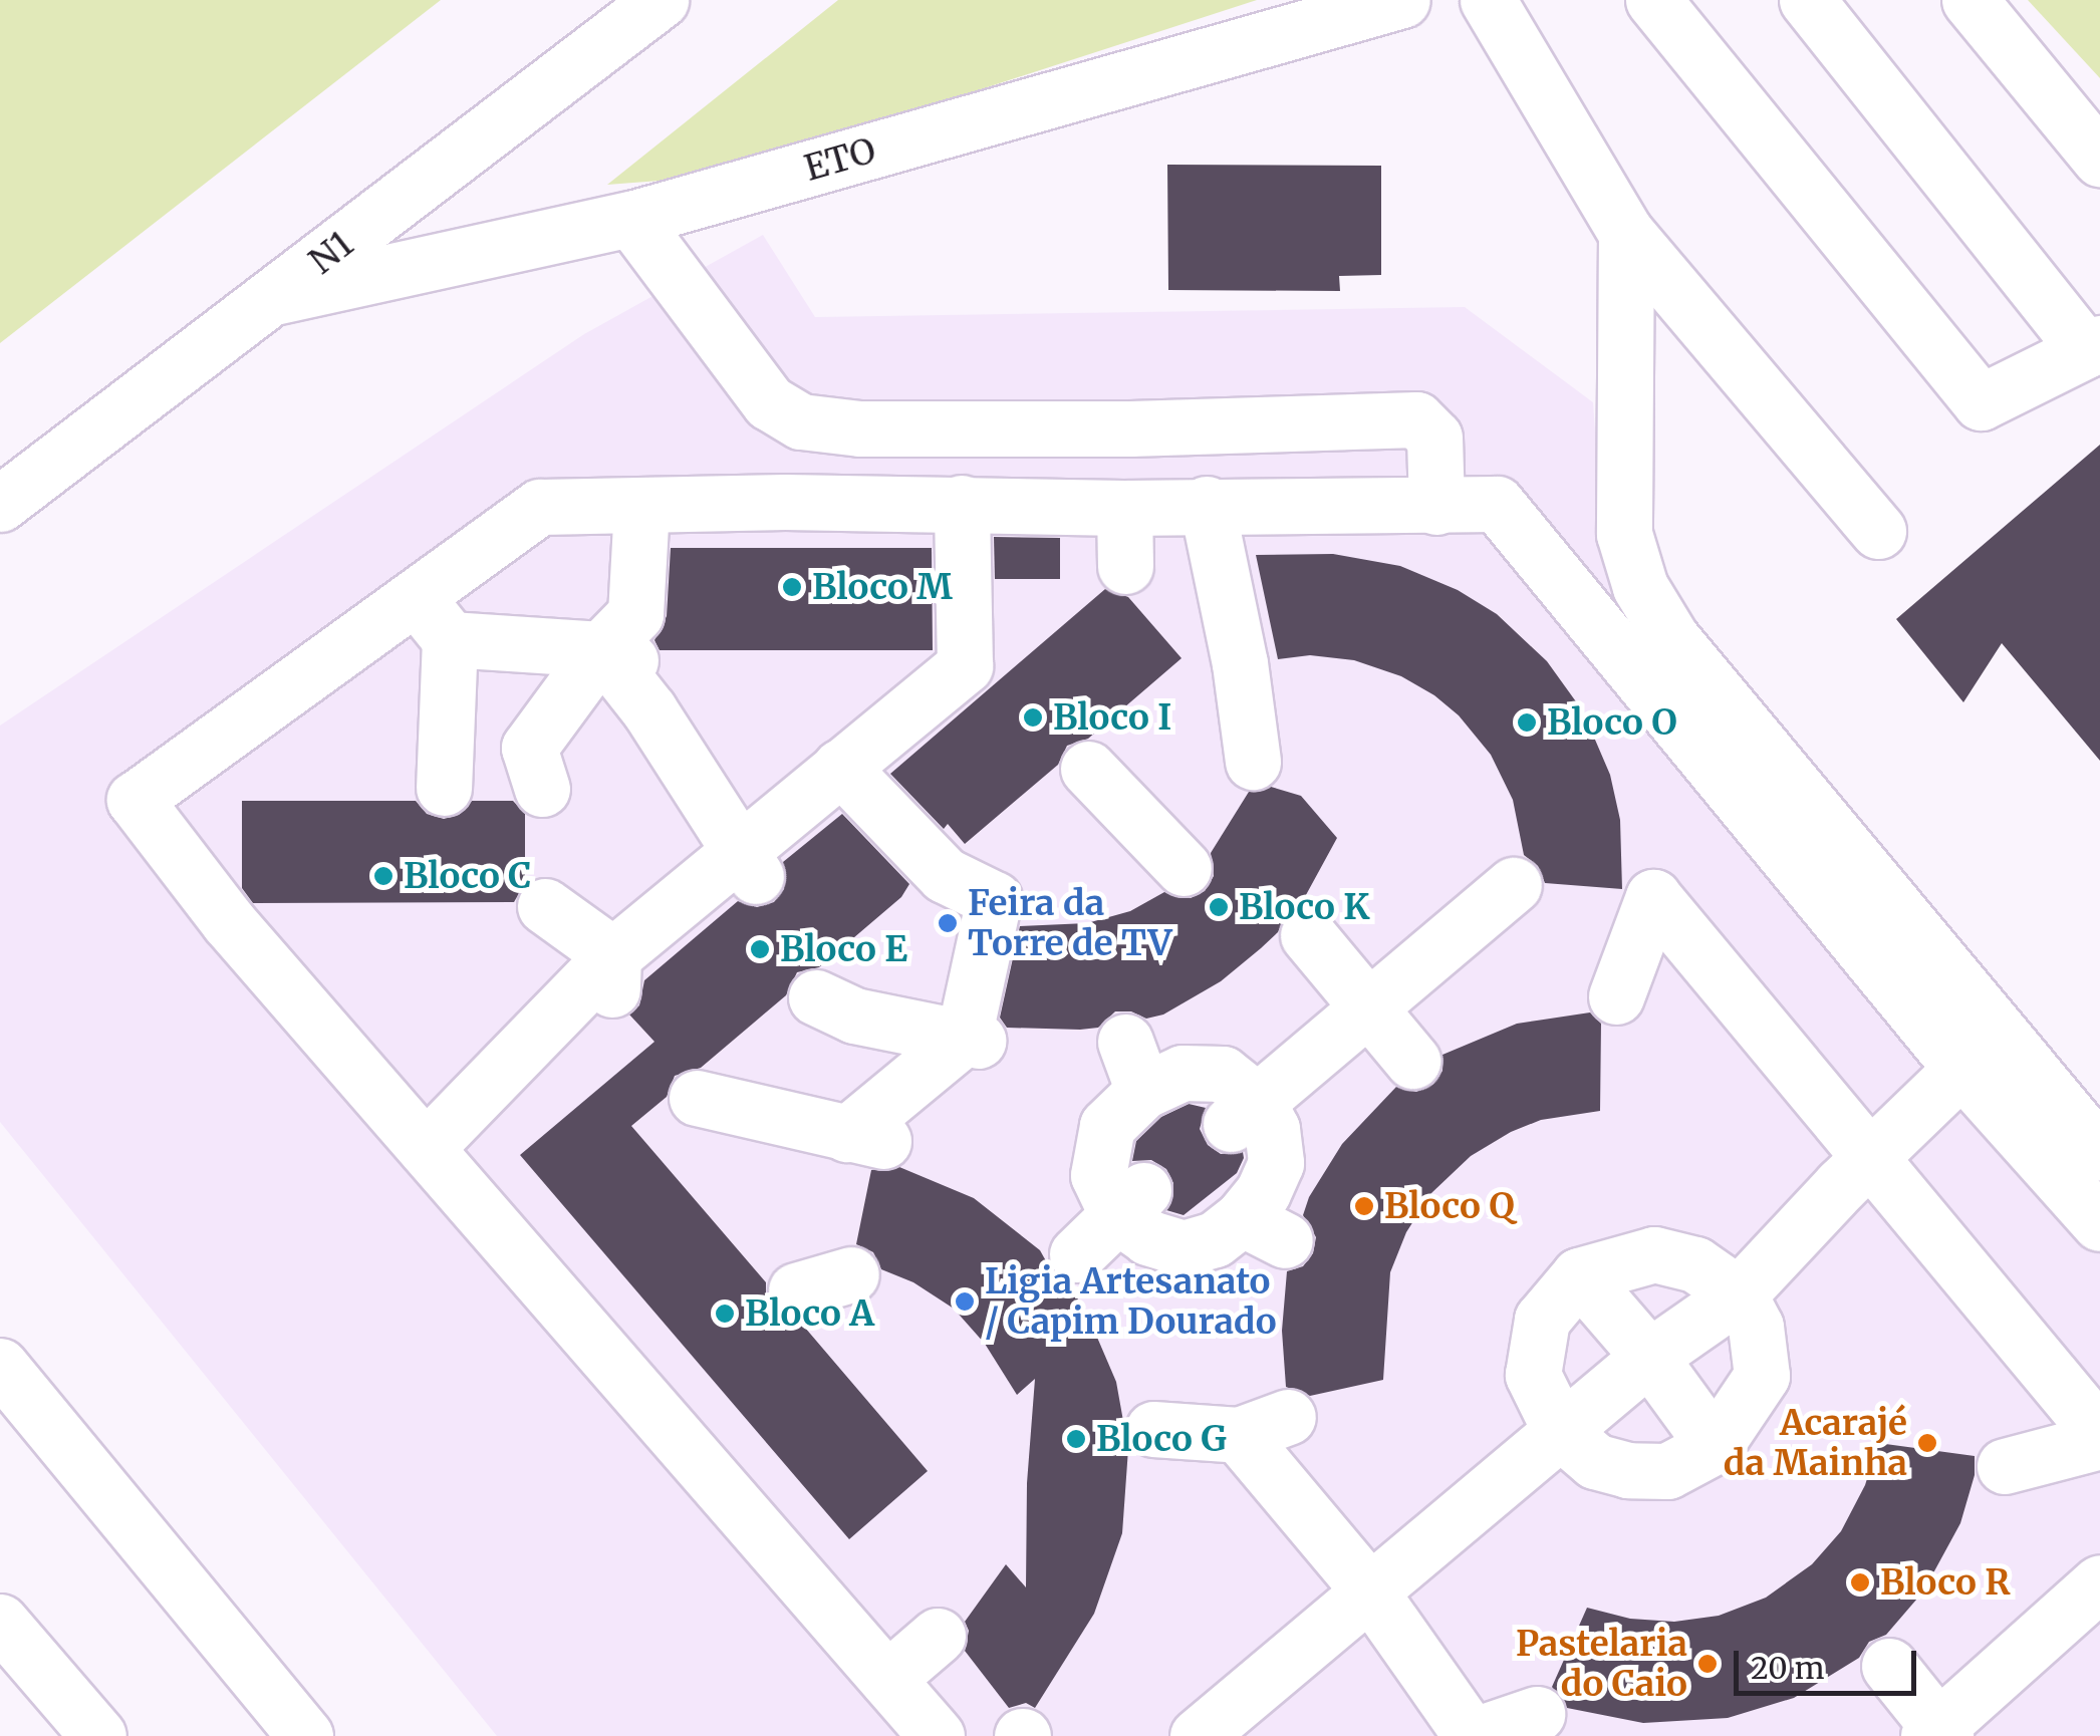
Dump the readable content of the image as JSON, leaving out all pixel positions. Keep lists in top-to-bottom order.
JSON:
{
  "streets": {
    "main road": ["ETO", "N1"]
  },
  "crossings": [
    ["ETO", "N1"]
  ],
  "places": [
    "Bloco M",
    "Bloco I",
    "Bloco O",
    "Bloco C",
    "Bloco K",
    "Feira da Torre de TV",
    "Bloco E",
    "Bloco Q",
    "Ligia Artesanato / Capim Dourado",
    "Bloco A",
    "Bloco G",
    "Acarajé da Mainha",
    "Bloco R",
    "Pastelaria do Caio"
  ],
  "scale_bar": "20 m"
}
